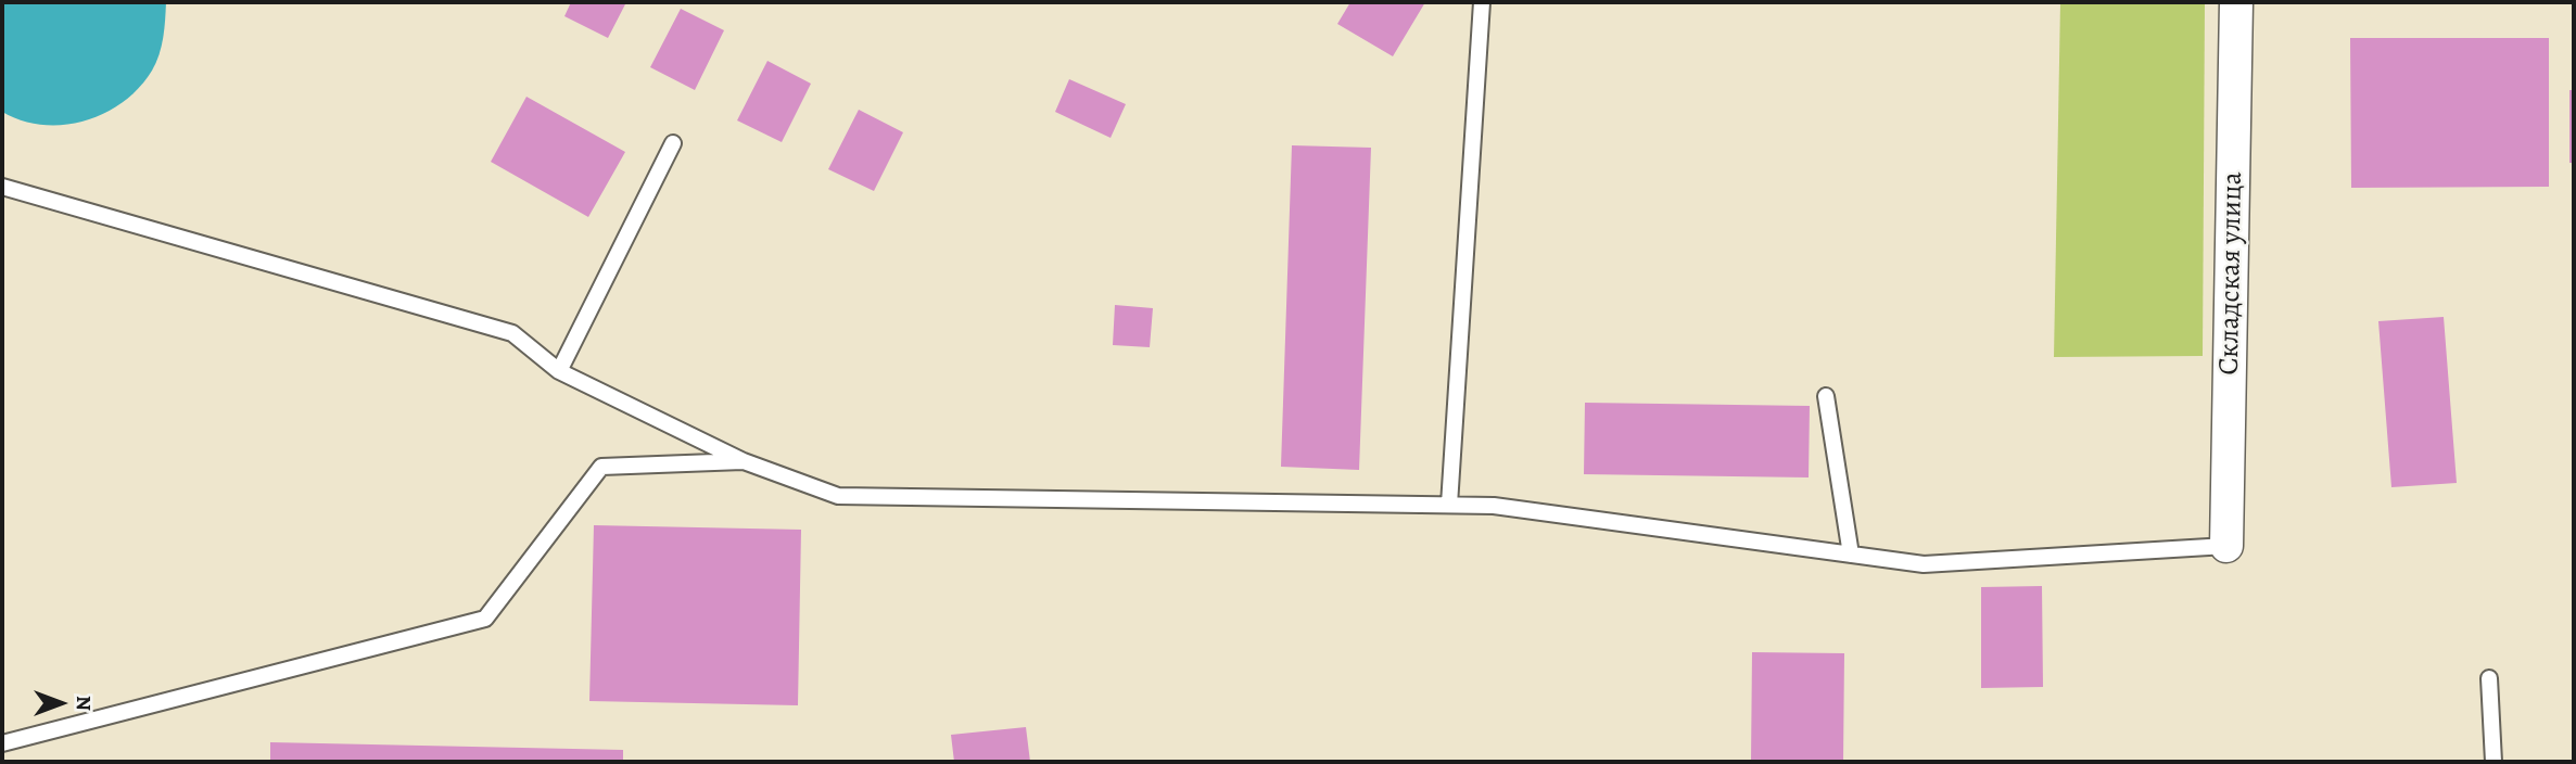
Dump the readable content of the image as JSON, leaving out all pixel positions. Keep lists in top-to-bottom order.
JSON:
{
  "streets": {
    "street": ["Складская улица"]
  },
  "north": "right"
}
